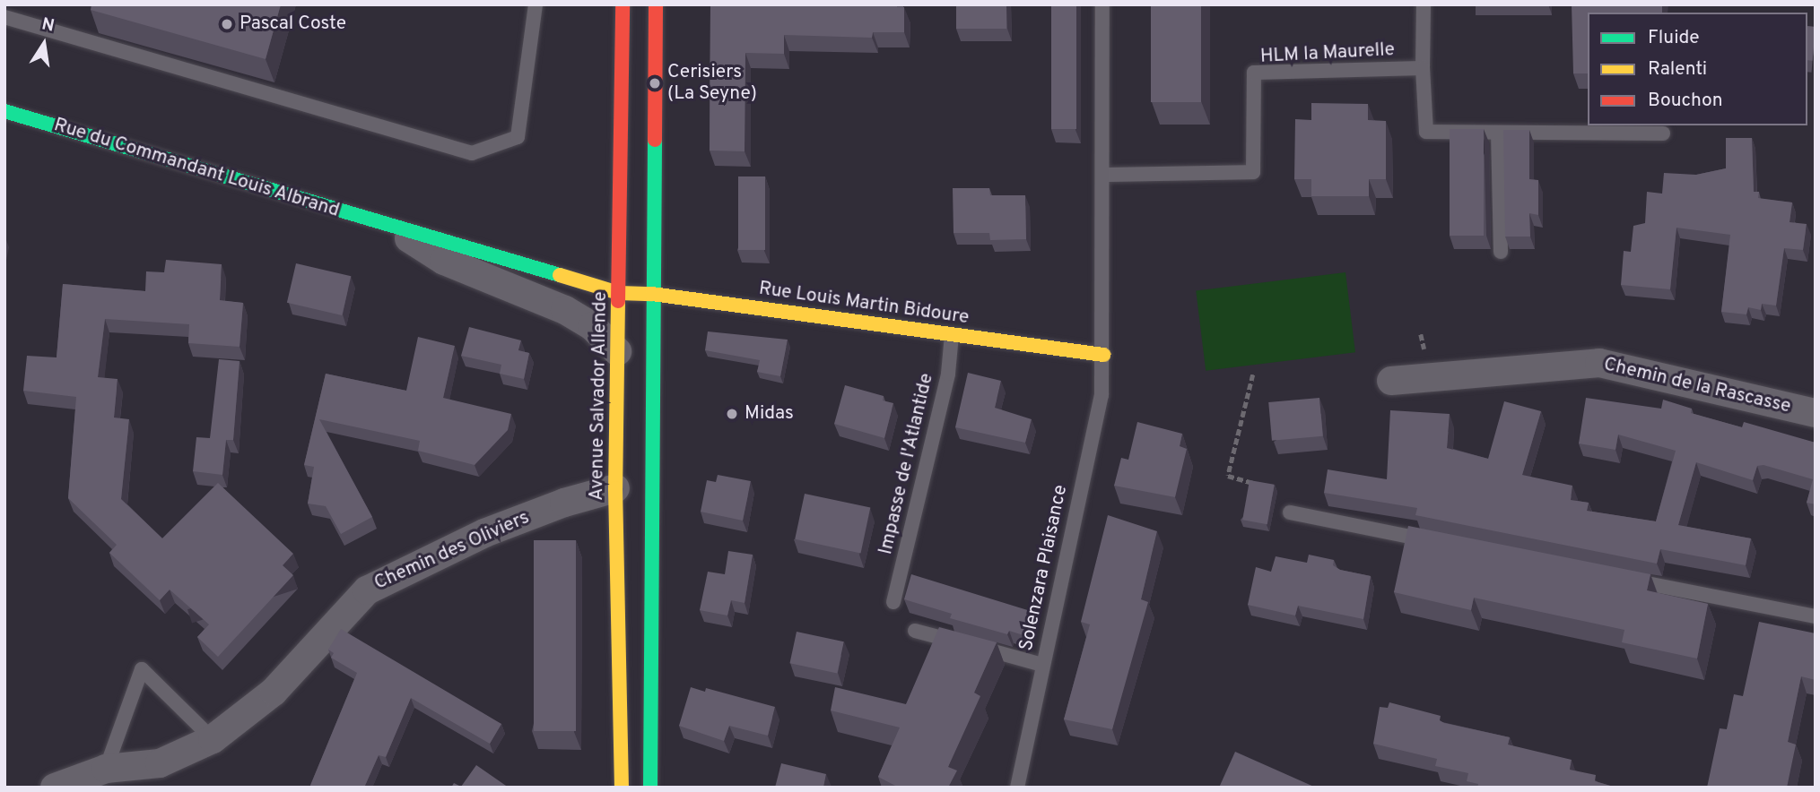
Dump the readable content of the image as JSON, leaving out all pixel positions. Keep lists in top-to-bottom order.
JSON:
{
  "streets": {
    "main road": ["Rue du Commandant Louis Albrand", "Rue Louis Martin Bidoure", "Avenue Salvador Allende"],
    "street": ["Chemin de la Rascasse", "Chemin des Oliviers"],
    "lane": ["HLM la Maurelle", "Impasse de l'Atlantide", "Solenzara Plaisance"]
  },
  "crossings": [
    ["Rue du Commandant Louis Albrand", "Rue Louis Martin Bidoure"],
    ["Rue du Commandant Louis Albrand", "Avenue Salvador Allende"],
    ["Rue Louis Martin Bidoure", "Avenue Salvador Allende"],
    ["Rue Louis Martin Bidoure", "Impasse de l'Atlantide"],
    ["Rue Louis Martin Bidoure", "Solenzara Plaisance"],
    ["Avenue Salvador Allende", "Chemin des Oliviers"]
  ],
  "places": ["Pascal Coste", "Cerisiers (La Seyne)", "Midas"],
  "legend": ["Fluide", "Ralenti", "Bouchon"],
  "north": "top"
}
